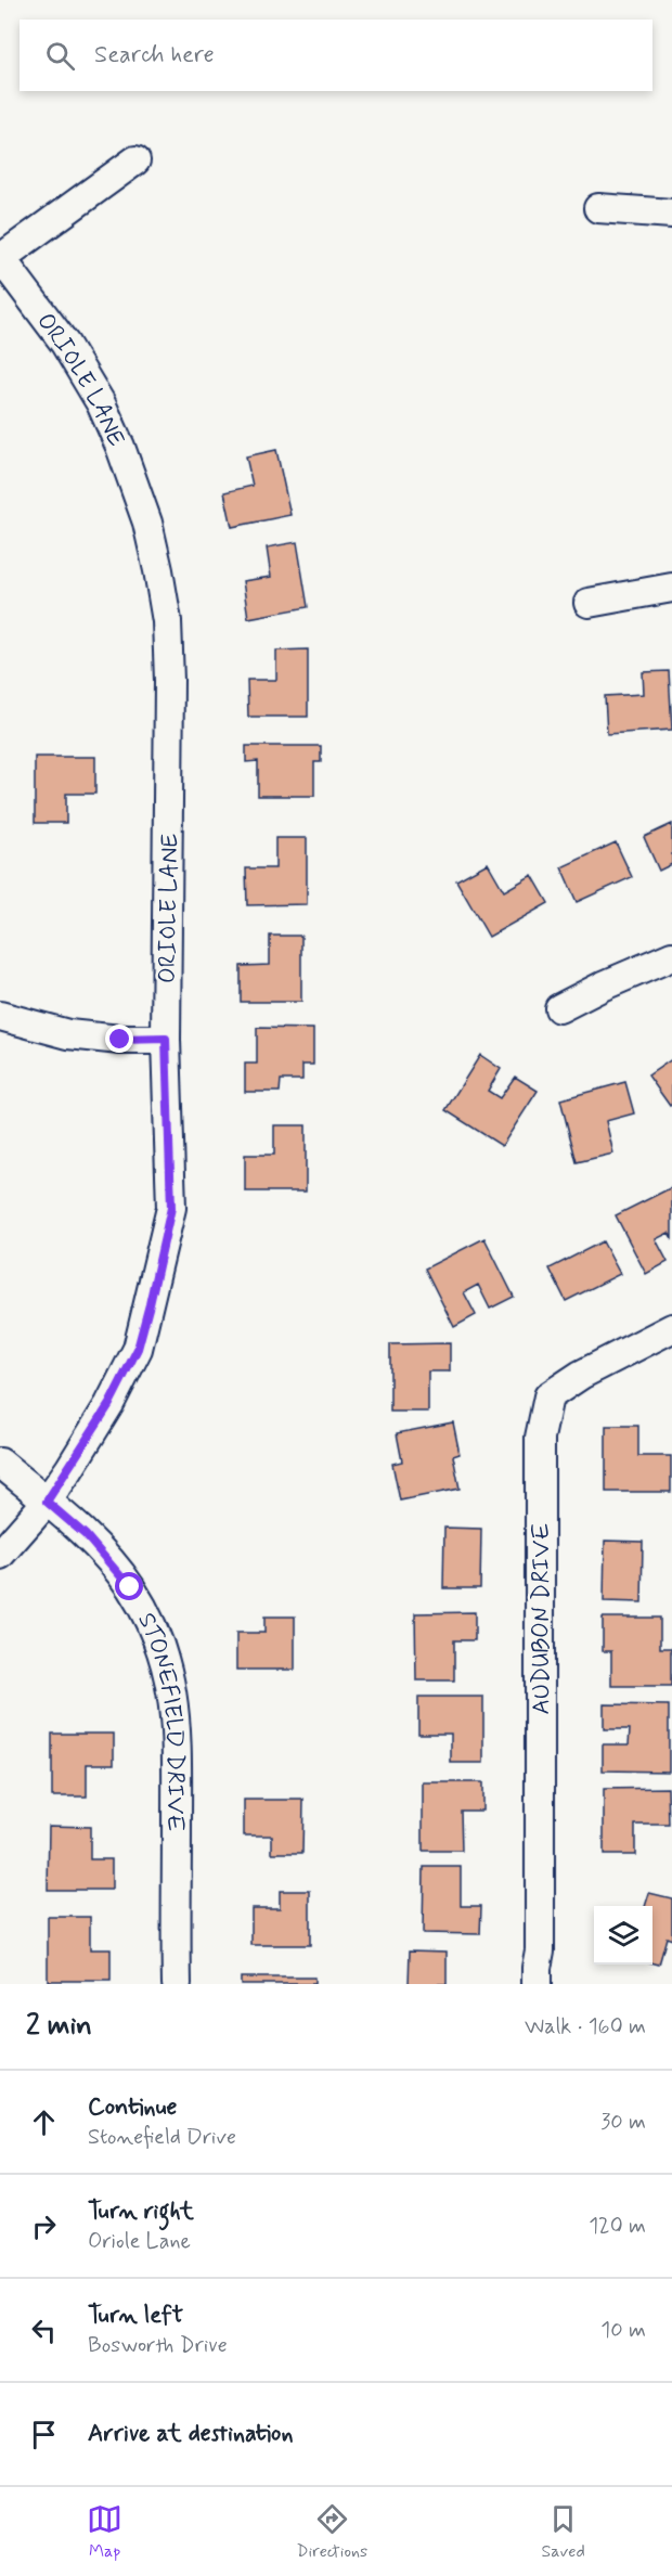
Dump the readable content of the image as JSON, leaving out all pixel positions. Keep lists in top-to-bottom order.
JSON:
{
  "streets": {
    "street": ["ORIOLE LANE", "AUDUBON DRIVE", "STONEFIELD DRIVE"]
  },
  "crossings": [
    ["ORIOLE LANE", "STONEFIELD DRIVE"]
  ],
  "page": {
    "search": "Search here",
    "heading": ["2 min", "Walk · 160 m"],
    "list": [
      ["Continue", "Stonefield Drive", "30 m"],
      ["Turn right", "Oriole Lane", "120 m"],
      ["Turn left", "Bosworth Drive", "10 m"],
      "Arrive at destination"
    ],
    "nav": ["Map", "Directions", "Saved"]
  }
}
